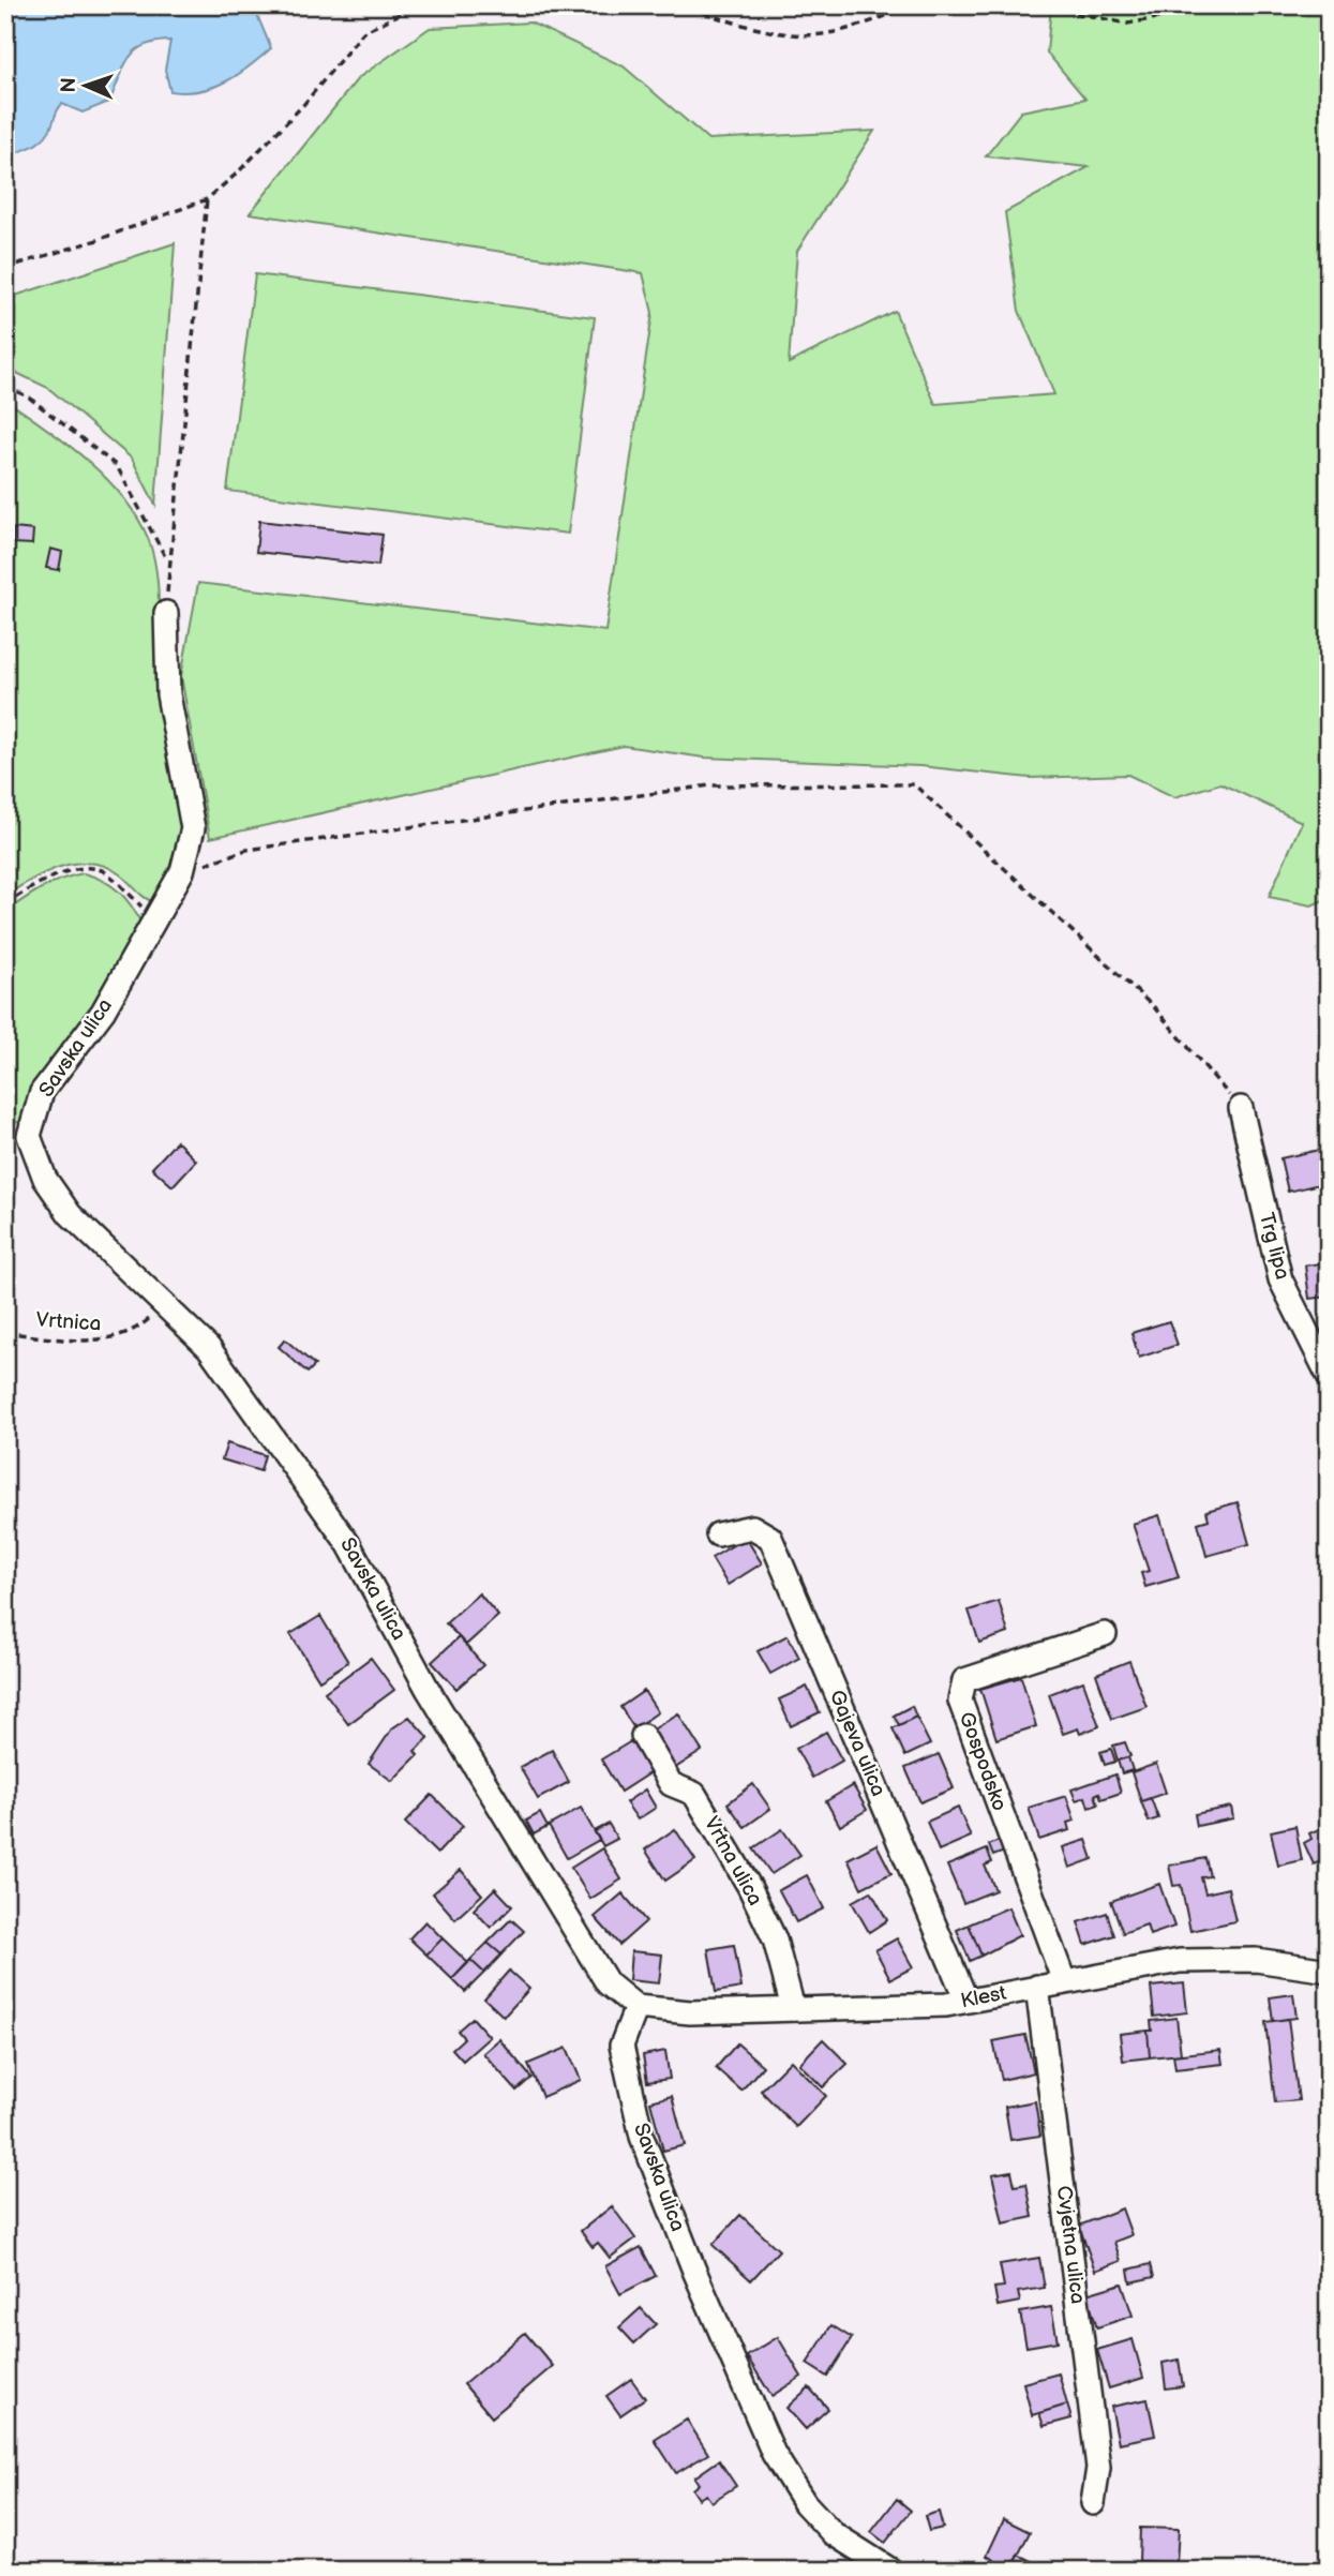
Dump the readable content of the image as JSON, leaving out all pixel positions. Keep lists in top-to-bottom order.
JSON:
{
  "streets": {
    "street": [
      "Savska ulica",
      "Trg lipa",
      "Gajeva ulica",
      "Gospodsko",
      "Vrtna ulica",
      "Klest",
      "Cvjetna ulica"
    ],
    "path": ["Vrtnica"]
  },
  "crossings": [
    ["Savska ulica", "Vrtnica"],
    ["Savska ulica", "Klest"],
    ["Gajeva ulica", "Klest"],
    ["Gospodsko", "Klest"],
    ["Vrtna ulica", "Klest"],
    ["Klest", "Cvjetna ulica"]
  ],
  "north": "left"
}
